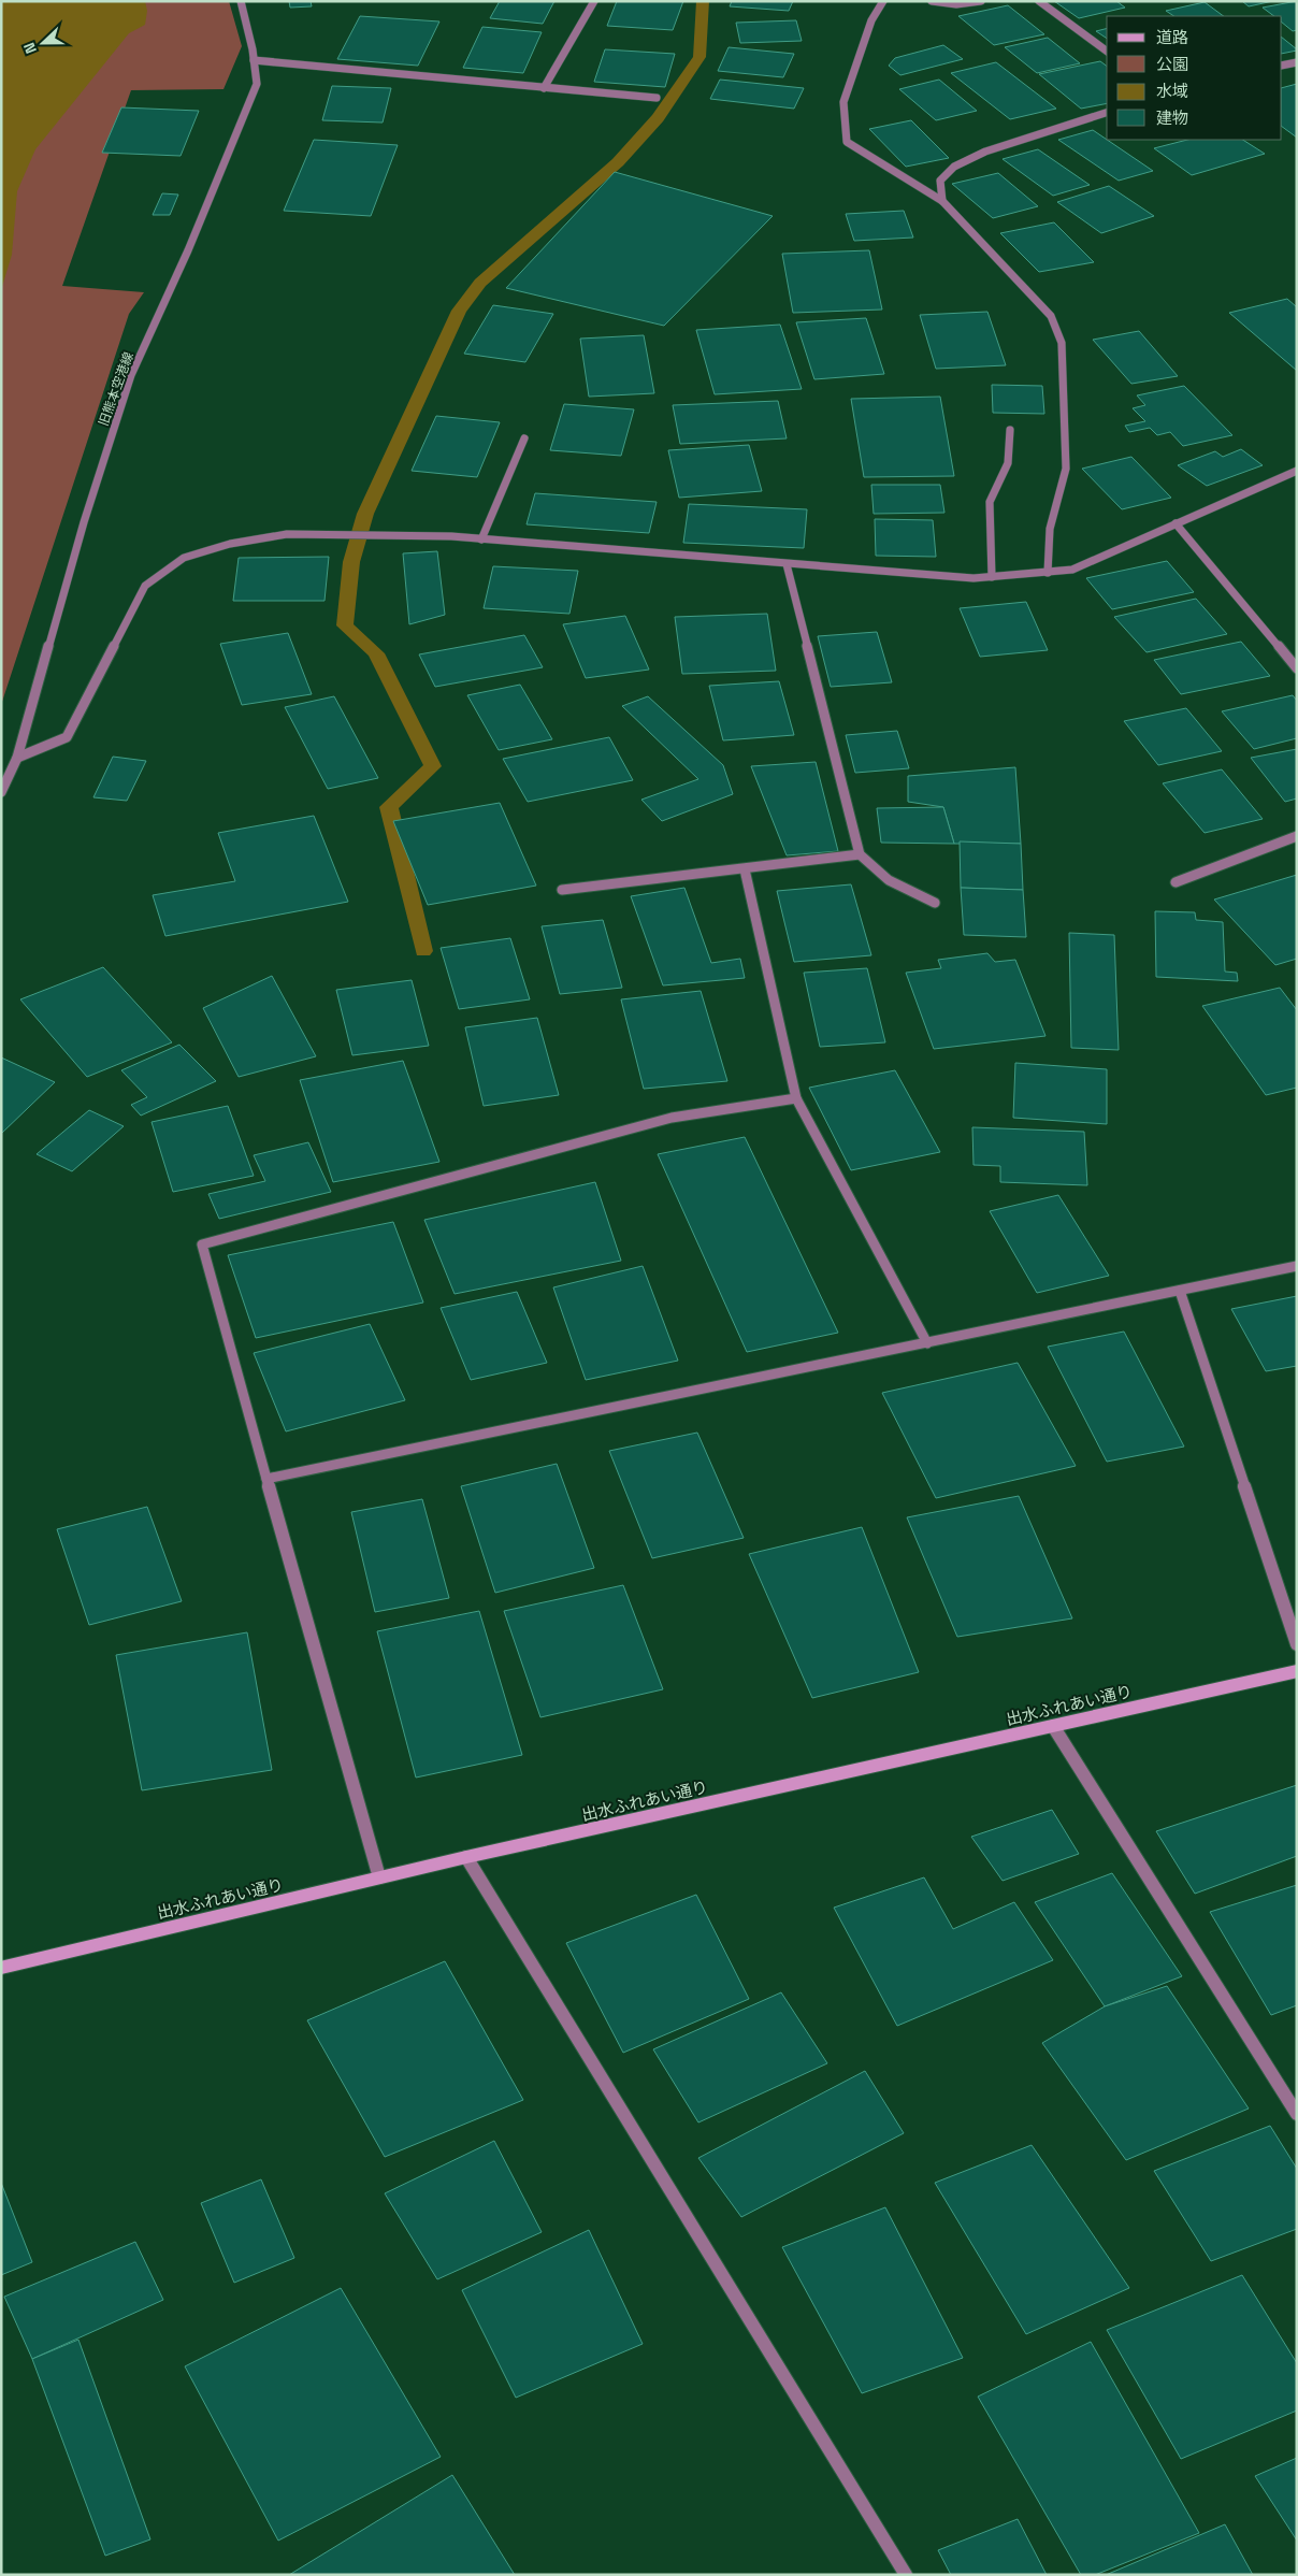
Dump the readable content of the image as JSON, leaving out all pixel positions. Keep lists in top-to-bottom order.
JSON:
{
  "streets": {
    "main road": ["出水ふれあい通り"],
    "street": ["旧熊本空港線"]
  },
  "legend": [
    "道路",
    "公園",
    "水域",
    "建物"
  ],
  "north": "left"
}
